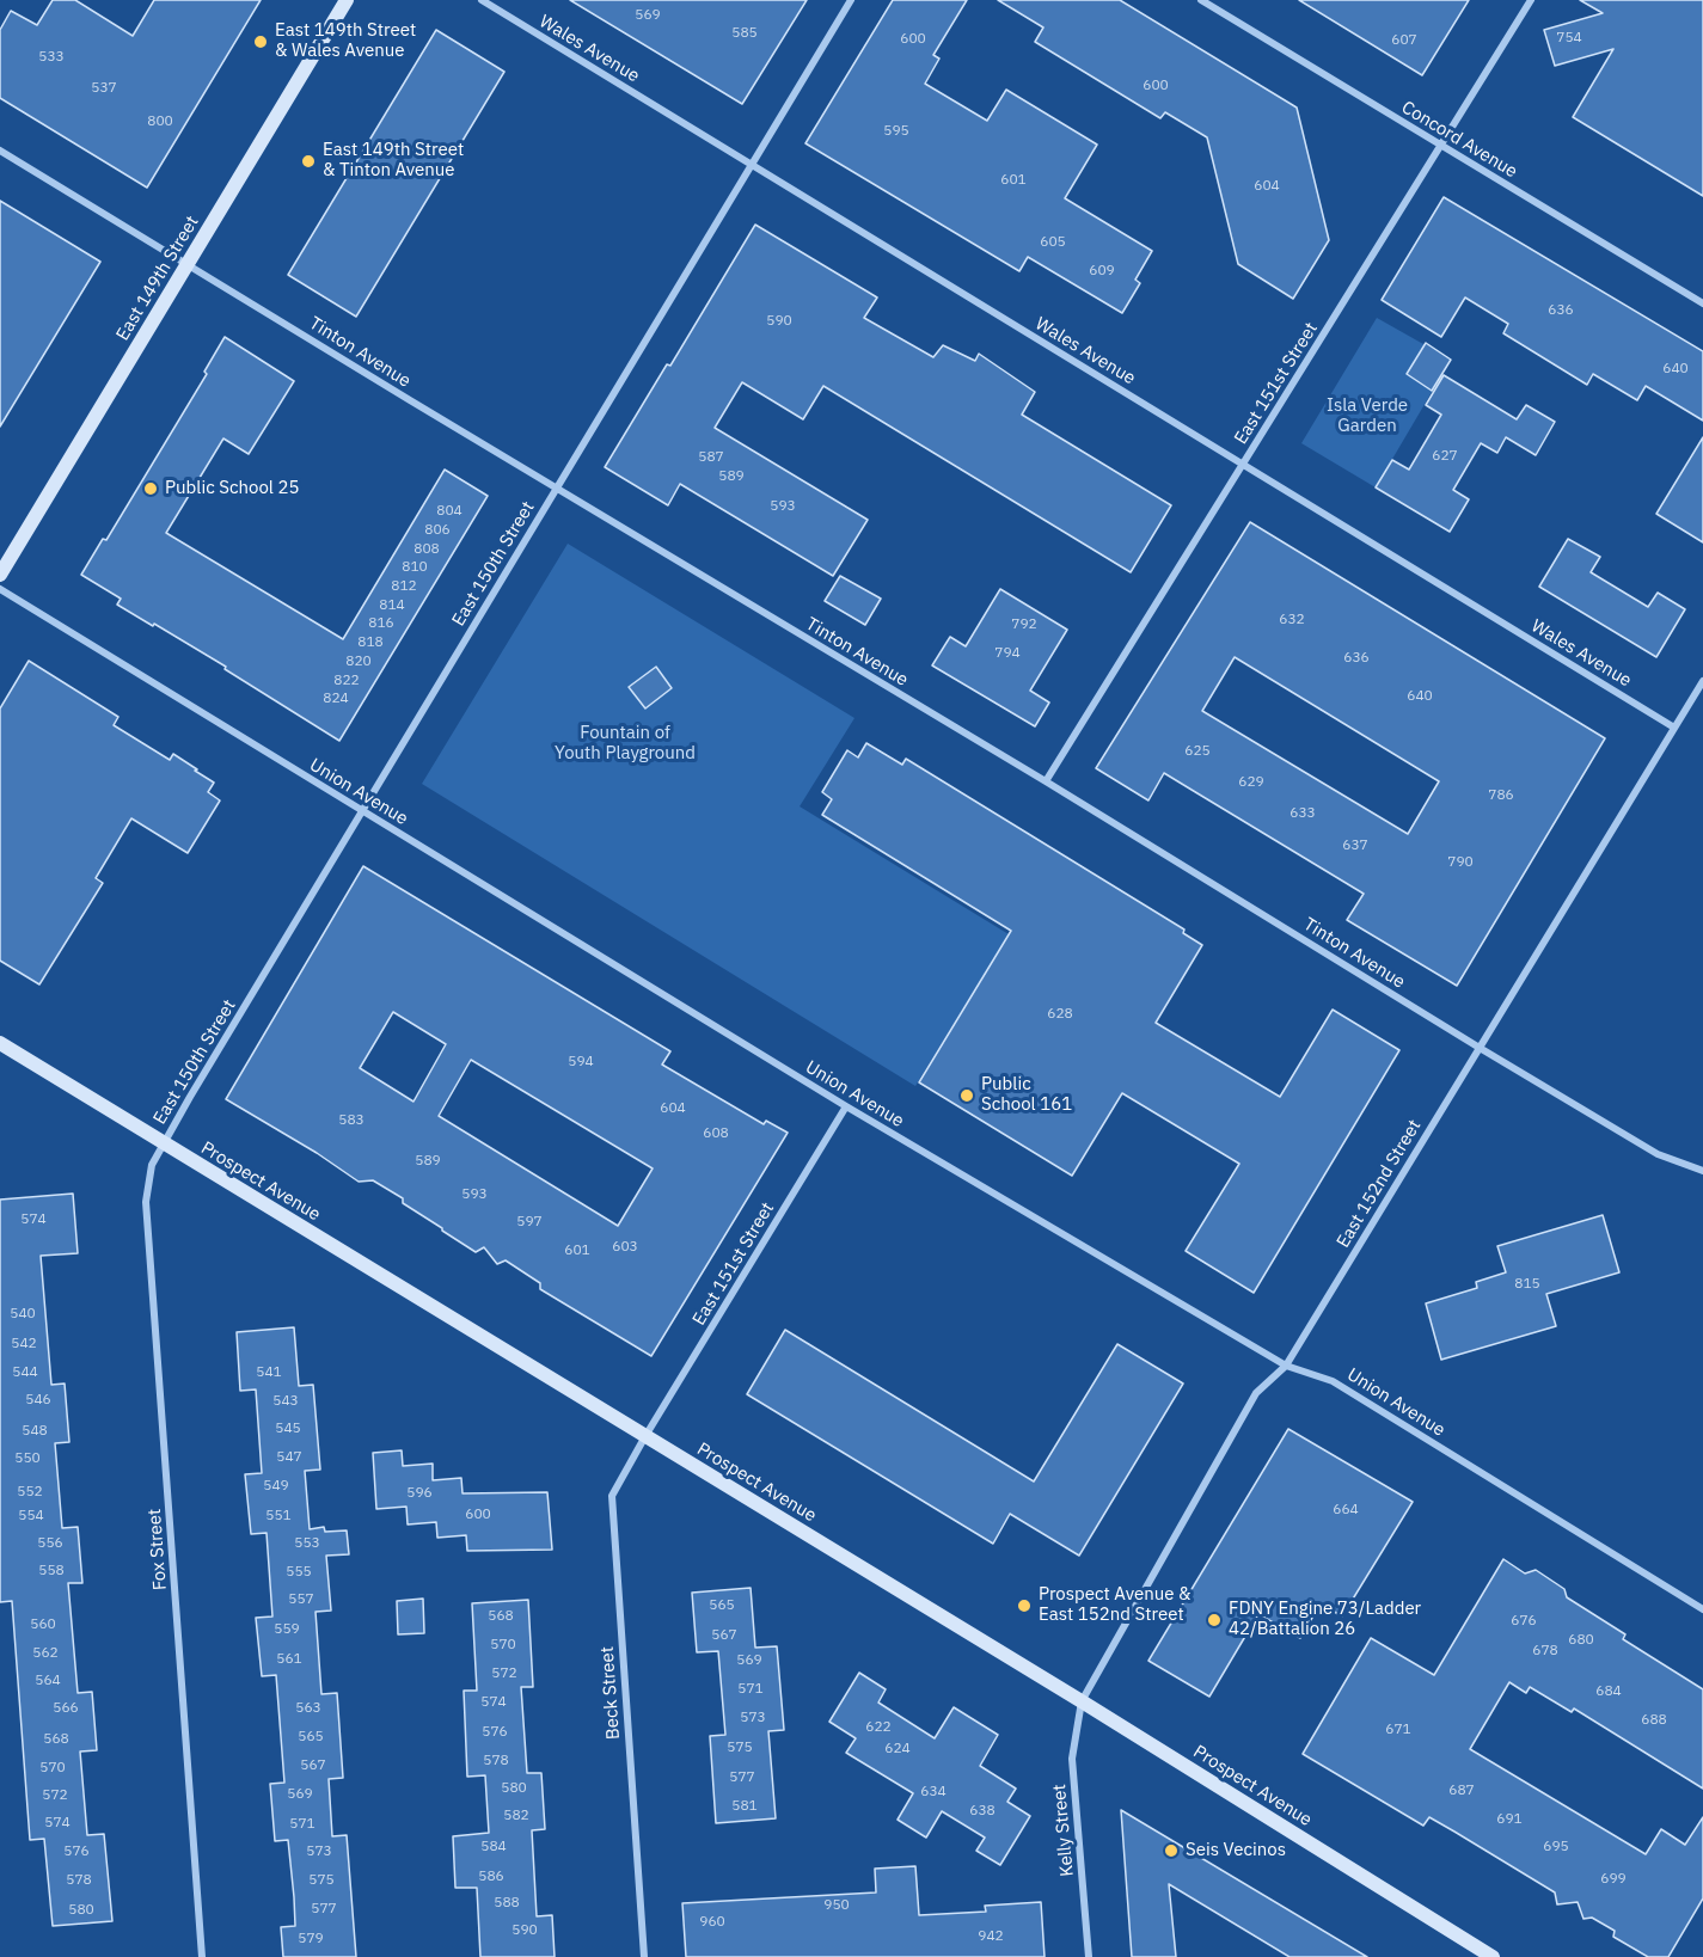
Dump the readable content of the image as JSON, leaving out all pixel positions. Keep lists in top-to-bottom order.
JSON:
{
  "streets": {
    "street": [
      "Wales Avenue",
      "Concord Avenue",
      "East 149th Street",
      "Tinton Avenue",
      "East 151st Street",
      "East 150th Street",
      "Union Avenue",
      "Prospect Avenue",
      "East 152nd Street",
      "Fox Street",
      "Beck Street",
      "Kelly Street"
    ]
  },
  "crossings": [
    ["Wales Avenue", "East 151st Street"],
    ["Wales Avenue", "East 150th Street"],
    ["Wales Avenue", "East 152nd Street"],
    ["Concord Avenue", "East 151st Street"],
    ["East 149th Street", "Tinton Avenue"],
    ["Tinton Avenue", "East 151st Street"],
    ["Tinton Avenue", "East 150th Street"],
    ["Tinton Avenue", "East 152nd Street"],
    ["East 151st Street", "Union Avenue"],
    ["East 151st Street", "Prospect Avenue"],
    ["East 151st Street", "Beck Street"],
    ["East 150th Street", "Union Avenue"],
    ["East 150th Street", "Prospect Avenue"],
    ["East 150th Street", "Fox Street"],
    ["Union Avenue", "East 152nd Street"],
    ["Prospect Avenue", "East 152nd Street"],
    ["Prospect Avenue", "Fox Street"],
    ["Prospect Avenue", "Beck Street"],
    ["Prospect Avenue", "Kelly Street"],
    ["East 152nd Street", "Kelly Street"]
  ],
  "parks": ["Isla Verde Garden", "Fountain of Youth Playground"],
  "places": [
    "East 149th Street & Wales Avenue",
    "East 149th Street & Tinton Avenue",
    "Public School 25",
    "Public School 161",
    "Prospect Avenue & East 152nd Street",
    "FDNY Engine 73/Ladder 42/Battalion 26",
    "Seis Vecinos"
  ],
  "house_numbers": [
    "569",
    "585",
    "754",
    "600",
    "607",
    "533",
    "600",
    "537",
    "800",
    "595",
    "601",
    "604",
    "605",
    "609",
    "636",
    "590",
    "640",
    "627",
    "587",
    "589",
    "593",
    "804",
    "806",
    "808",
    "810",
    "812",
    "814",
    "632",
    "816",
    "792",
    "818",
    "794",
    "636",
    "820",
    "822",
    "640",
    "824",
    "625",
    "629",
    "786",
    "633",
    "637",
    "790",
    "628",
    "594",
    "604",
    "583",
    "608",
    "589",
    "593",
    "574",
    "597",
    "603",
    "601",
    "815",
    "540",
    "542",
    "544",
    "541",
    "546",
    "543",
    "545",
    "548",
    "547",
    "550",
    "549",
    "552",
    "596",
    "664",
    "600",
    "554",
    "551",
    "556",
    "553",
    "558",
    "555",
    "557",
    "565",
    "568",
    "676",
    "560",
    "559",
    "567",
    "680",
    "570",
    "678",
    "562",
    "561",
    "569",
    "572",
    "564",
    "571",
    "684",
    "574",
    "566",
    "563",
    "573",
    "688",
    "622",
    "671",
    "576",
    "565",
    "568",
    "575",
    "624",
    "578",
    "567",
    "570",
    "577",
    "580",
    "687",
    "634",
    "569",
    "572",
    "581",
    "638",
    "582",
    "691",
    "574",
    "571",
    "584",
    "695",
    "576",
    "573",
    "586",
    "699",
    "578",
    "575",
    "588",
    "950",
    "577",
    "580",
    "960",
    "590",
    "942",
    "579"
  ]
}
